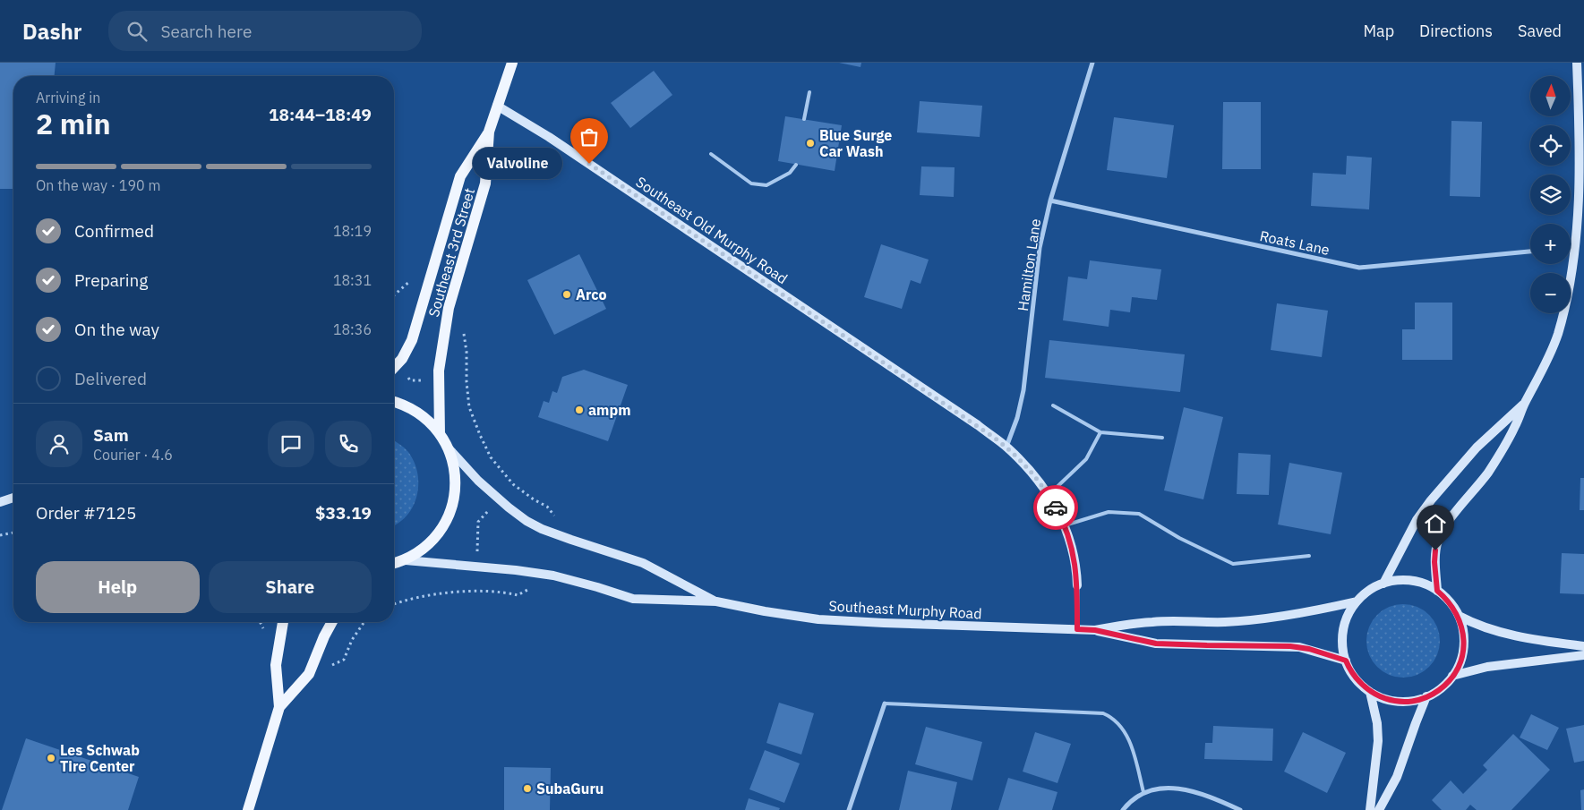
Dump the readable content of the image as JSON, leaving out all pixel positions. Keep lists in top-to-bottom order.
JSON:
{
  "streets": {
    "main road": ["Southeast Old Murphy Road", "Southeast 3rd Street", "Southeast Murphy Road"],
    "street": ["Roats Lane", "Hamilton Lane"]
  },
  "crossings": [
    ["Southeast Old Murphy Road", "Southeast 3rd Street"],
    ["Southeast Old Murphy Road", "Hamilton Lane"],
    ["Southeast Old Murphy Road", "Southeast Murphy Road"],
    ["Roats Lane", "Hamilton Lane"]
  ],
  "places": [
    "Blue Surge Car Wash",
    "Valvoline",
    "Arco",
    "ampm",
    "Les Schwab Tire Center",
    "SubaGuru"
  ],
  "north": "top",
  "page": {
    "header": "Dashr",
    "search": "Search here",
    "nav": ["Map", "Directions", "Saved"],
    "map_buttons": ["+", "−"],
    "heading": ["2 min", "Arriving in", "18:44–18:49"],
    "panel": [
      "Sam",
      "Courier · 4.6",
      "Order #7125",
      "$33.19"
    ],
    "bubble": "Valvoline",
    "bar": "On the way · 190 m",
    "list": [
      ["Confirmed", "18:19"],
      ["Preparing", "18:31"],
      ["On the way", "18:36"],
      "Delivered"
    ],
    "buttons": ["Help", "Share"]
  }
}
